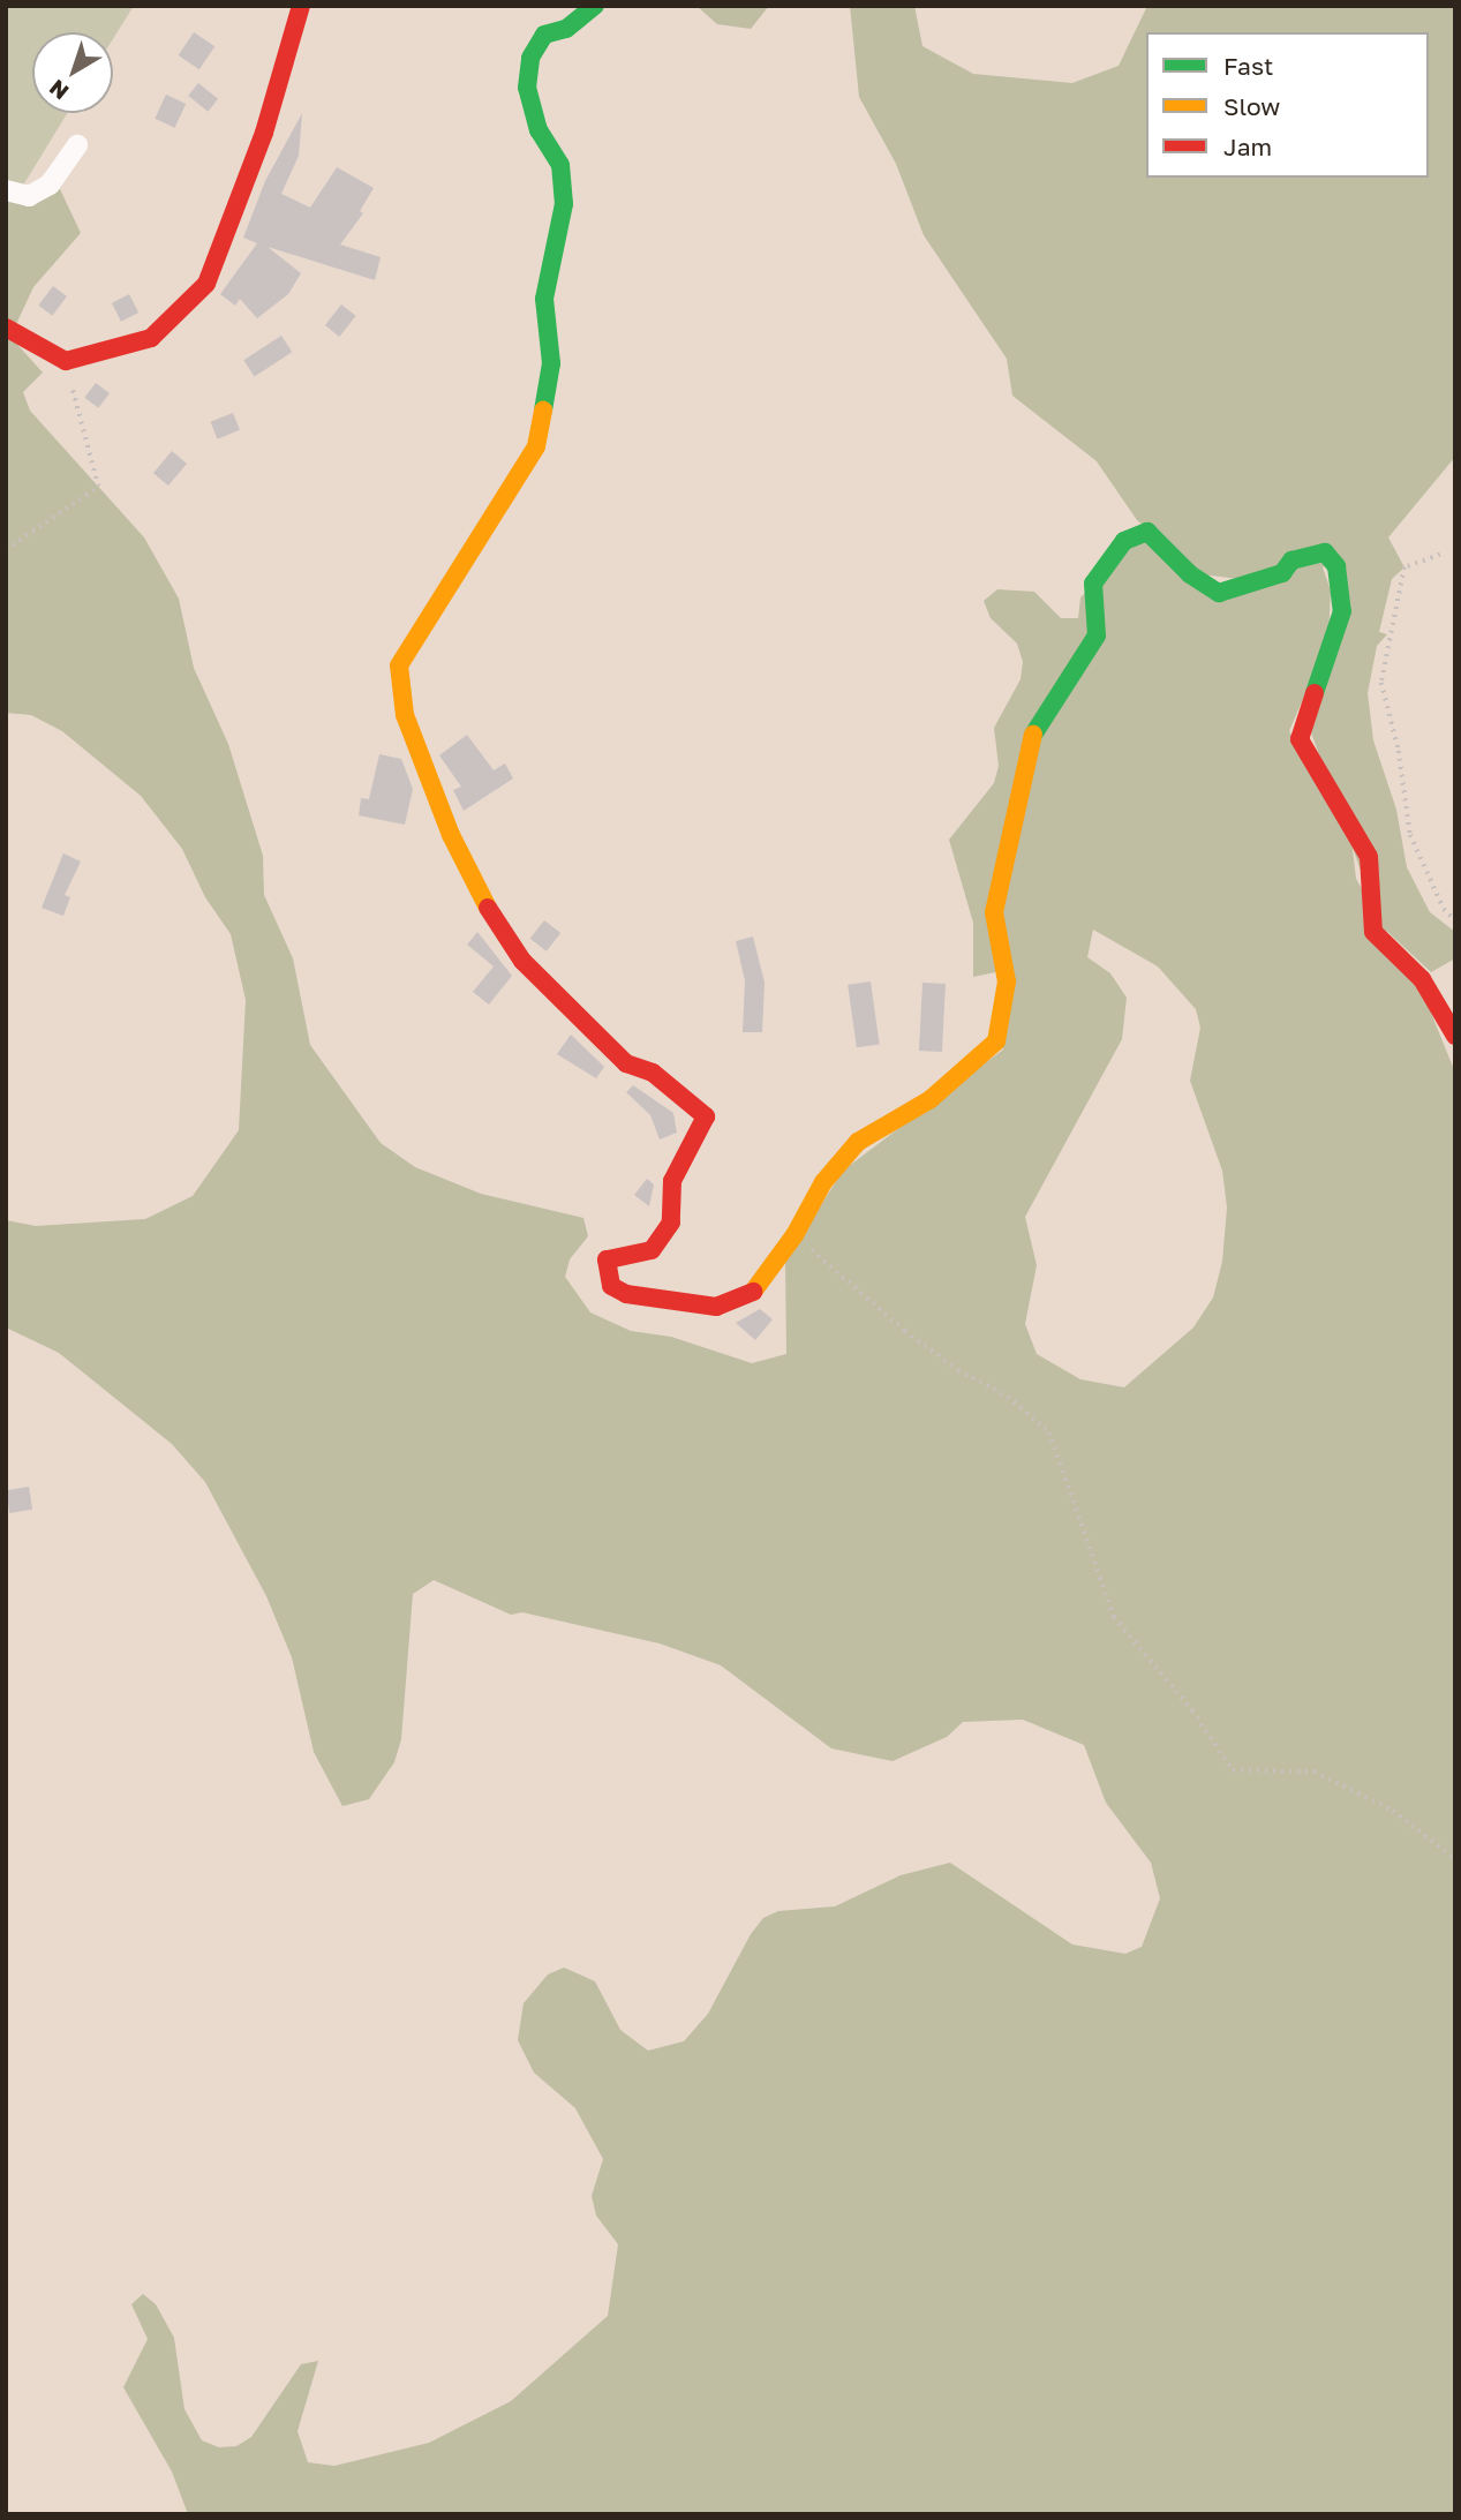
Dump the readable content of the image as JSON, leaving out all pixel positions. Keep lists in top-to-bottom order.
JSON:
{
  "legend": ["Fast", "Slow", "Jam"],
  "north": "bottom left"
}
